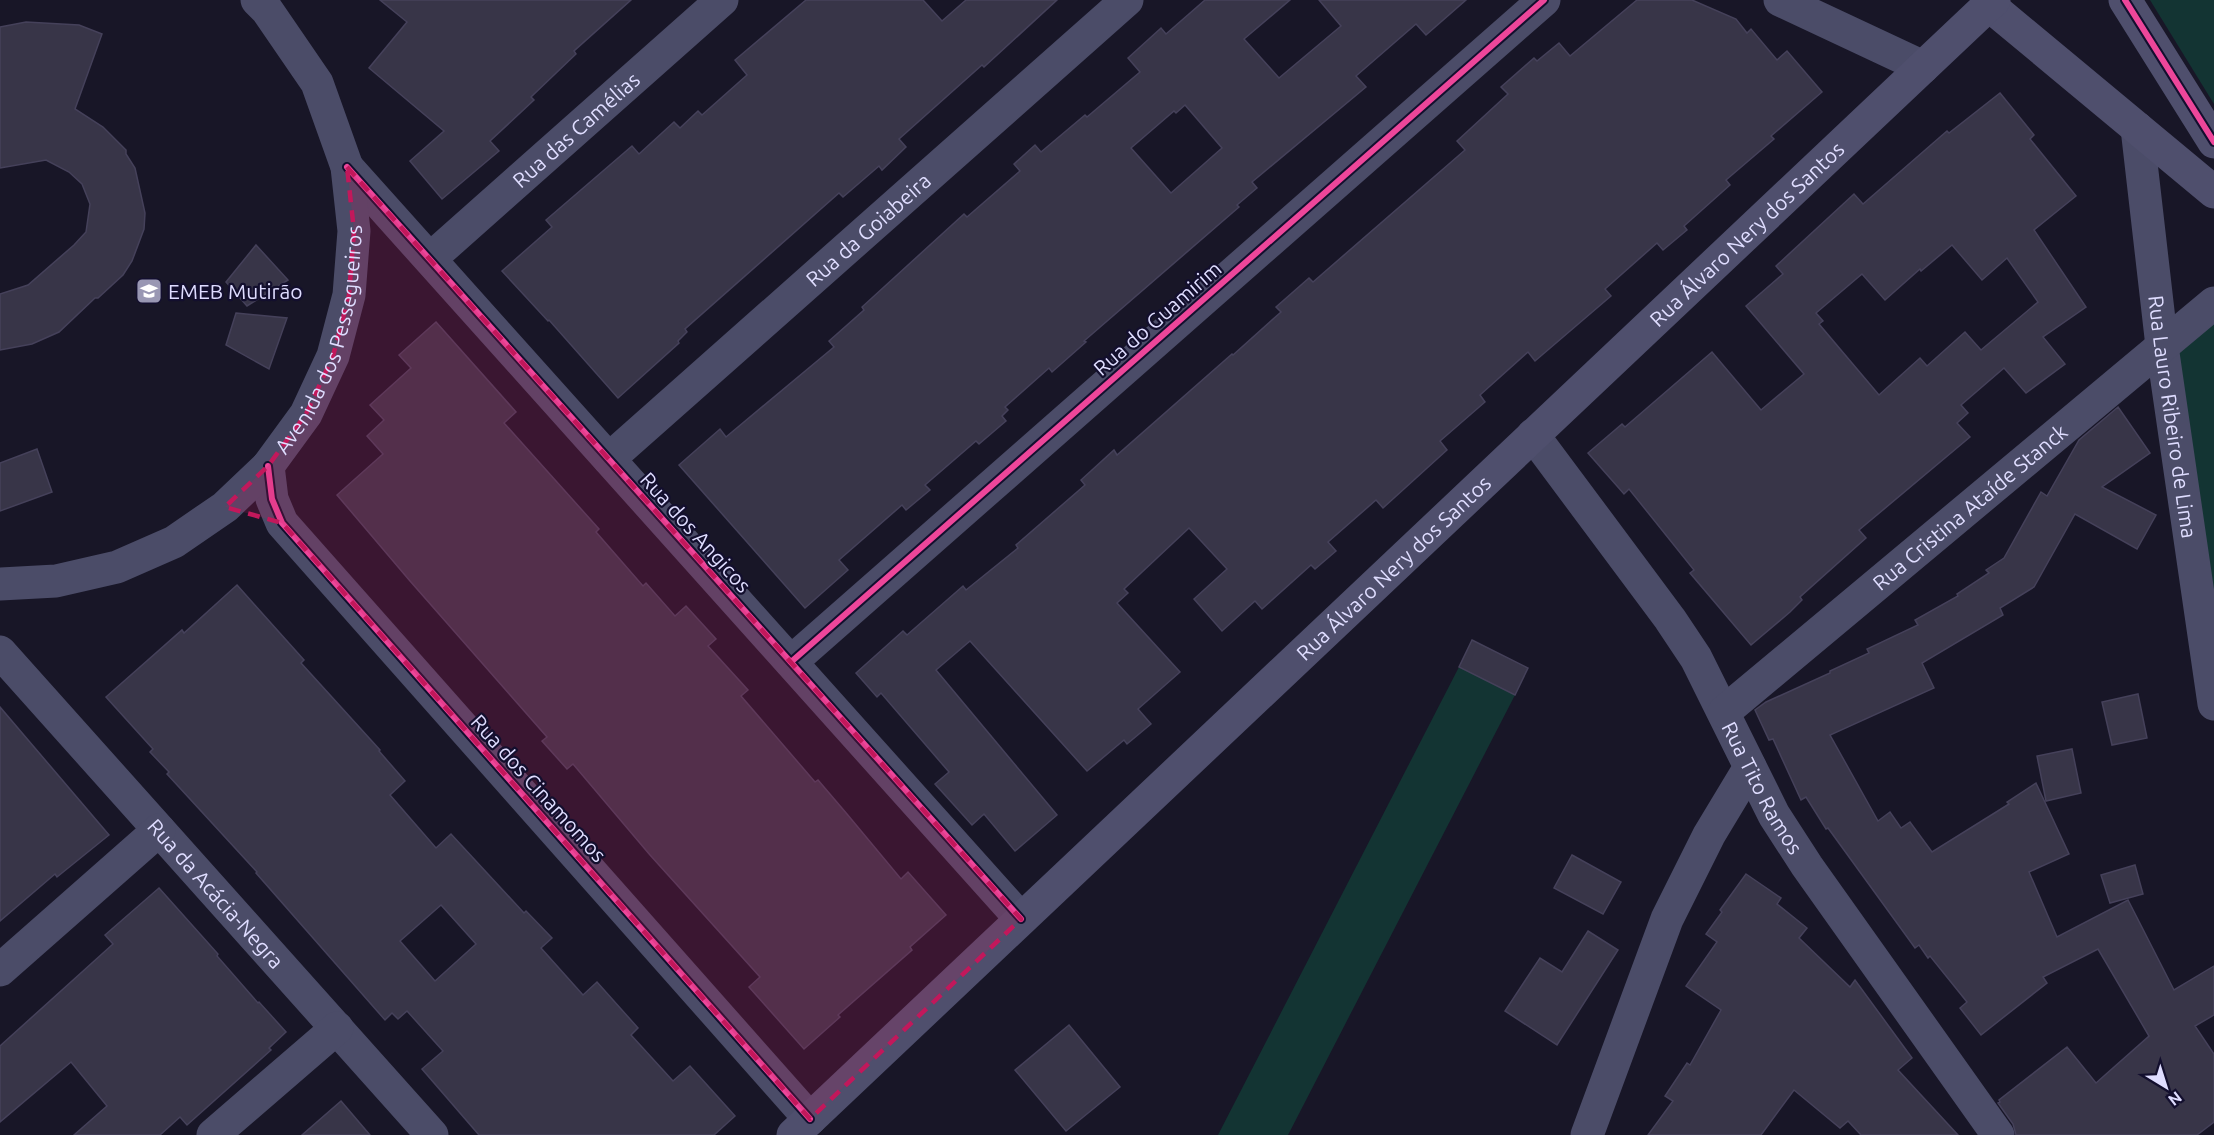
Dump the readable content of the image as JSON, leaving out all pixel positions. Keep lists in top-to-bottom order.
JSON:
{
  "streets": {
    "main road": ["Rua Álvaro Nery dos Santos"],
    "street": [
      "Rua das Camélias",
      "Rua da Goiabeira",
      "Rua do Guamirim",
      "Avenida dos Pessegueiros",
      "Rua Lauro Ribeiro de Lima",
      "Rua Cristina Ataíde Stanck",
      "Rua dos Angicos",
      "Rua Tito Ramos",
      "Rua dos Cinamomos",
      "Rua da Acácia-Negra"
    ]
  },
  "crossings": [
    ["Rua das Camélias", "Rua dos Angicos"],
    ["Rua da Goiabeira", "Rua dos Angicos"],
    ["Rua Álvaro Nery dos Santos", "Rua dos Angicos"],
    ["Rua Álvaro Nery dos Santos", "Rua Tito Ramos"],
    ["Rua Álvaro Nery dos Santos", "Rua dos Cinamomos"],
    ["Rua do Guamirim", "Rua dos Angicos"],
    ["Avenida dos Pessegueiros", "Rua dos Angicos"],
    ["Avenida dos Pessegueiros", "Rua dos Cinamomos"],
    ["Rua Lauro Ribeiro de Lima", "Rua Cristina Ataíde Stanck"],
    ["Rua Cristina Ataíde Stanck", "Rua Tito Ramos"]
  ],
  "places": {
    "school or university": ["EMEB Mutirão"]
  },
  "north": "bottom right"
}
